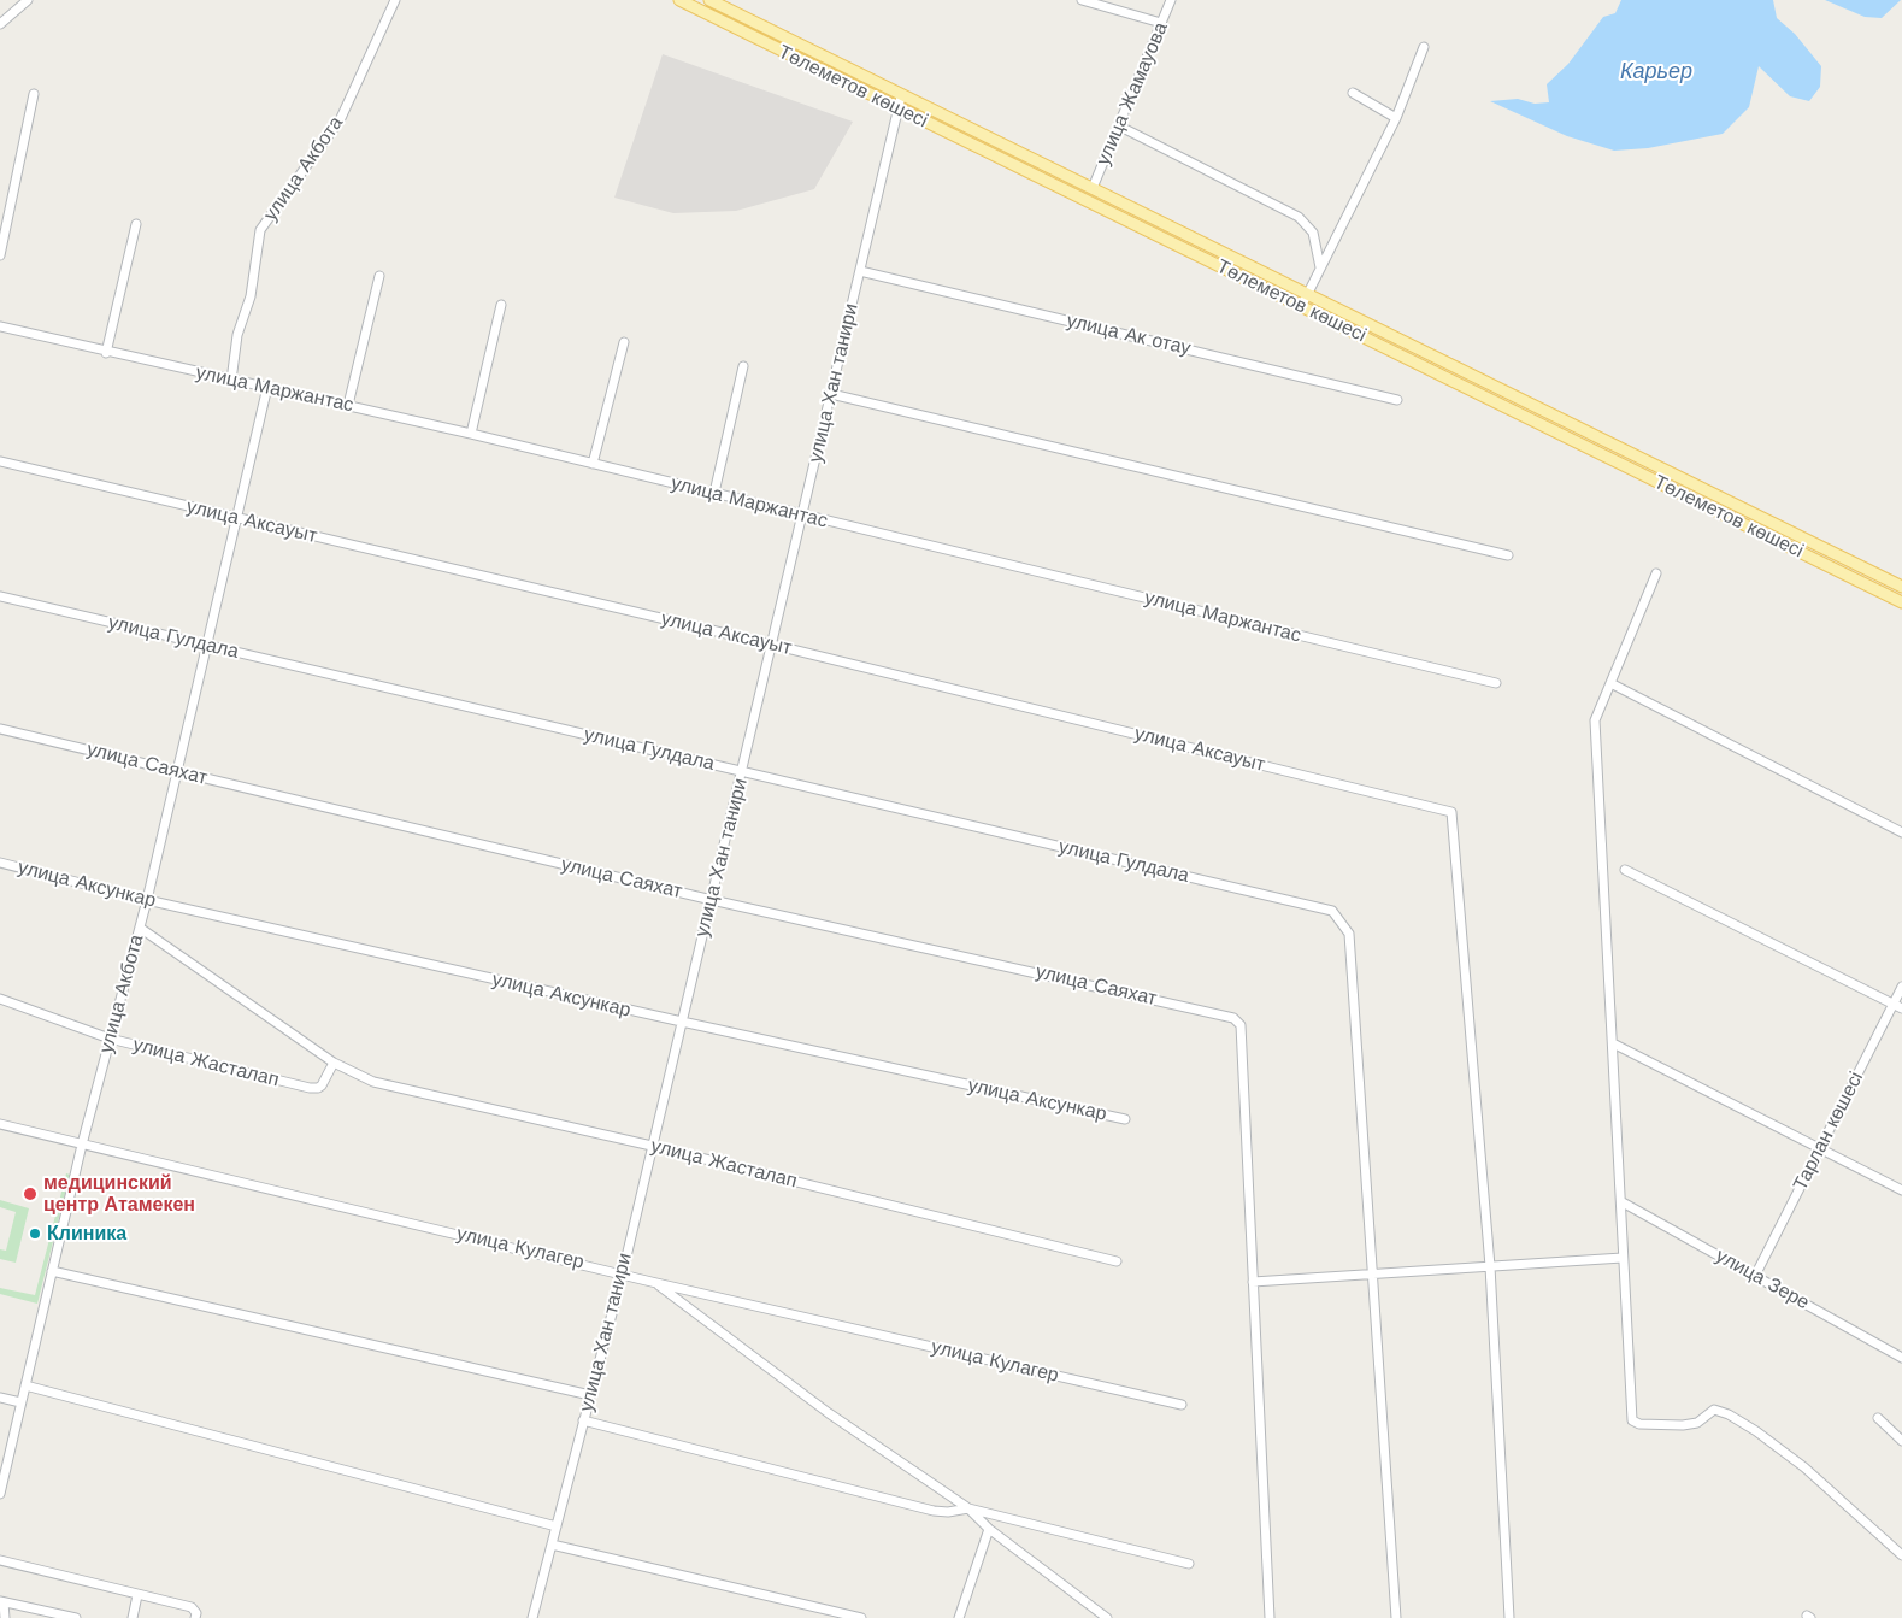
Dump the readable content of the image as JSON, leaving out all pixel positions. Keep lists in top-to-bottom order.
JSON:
{
  "streets": {
    "main road": ["Төлеметов көшесі"],
    "street": [
      "улица Жамауова",
      "улица Акбота",
      "улица Ак отау",
      "улица Хан танири",
      "улица Маржантас",
      "улица Аксауыт",
      "улица Гулдала",
      "улица Саяхат",
      "улица Аксункар",
      "улица Жасталап",
      "Тарлан көшесі",
      "улица Кулагер",
      "улица Зере"
    ]
  },
  "crossings": [
    ["Төлеметов көшесі", "улица Жамауова"],
    ["Төлеметов көшесі", "улица Хан танири"],
    ["улица Акбота", "улица Маржантас"],
    ["улица Акбота", "улица Аксауыт"],
    ["улица Акбота", "улица Гулдала"],
    ["улица Акбота", "улица Саяхат"],
    ["улица Акбота", "улица Аксункар"],
    ["улица Акбота", "улица Жасталап"],
    ["улица Акбота", "улица Кулагер"],
    ["улица Ак отау", "улица Хан танири"],
    ["улица Хан танири", "улица Маржантас"],
    ["улица Хан танири", "улица Аксауыт"],
    ["улица Хан танири", "улица Гулдала"],
    ["улица Хан танири", "улица Саяхат"],
    ["улица Хан танири", "улица Аксункар"],
    ["улица Хан танири", "улица Жасталап"],
    ["улица Хан танири", "улица Кулагер"],
    ["Тарлан көшесі", "улица Зере"]
  ],
  "water": ["Карьер"],
  "places": ["медицинский центр Атамекен", "Клиника"]
}
